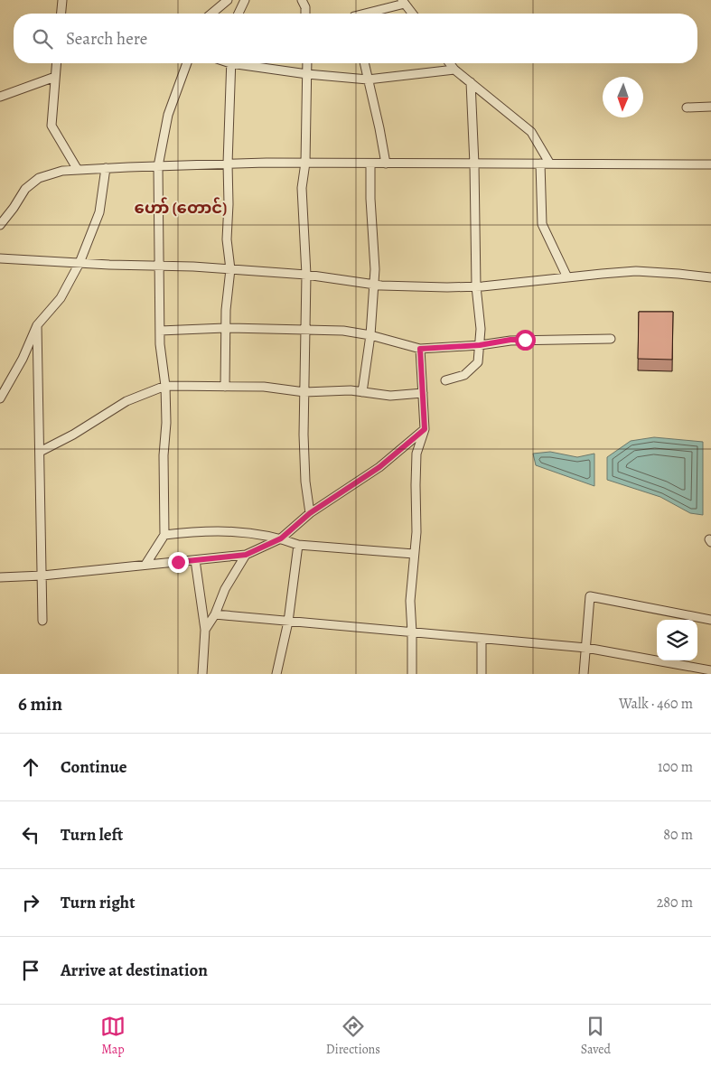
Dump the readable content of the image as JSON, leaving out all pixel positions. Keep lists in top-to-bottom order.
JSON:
{
  "districts": ["ဟော် (တောင်)"],
  "north": "bottom",
  "page": {
    "search": "Search here",
    "heading": ["6 min", "Walk · 460 m"],
    "list": [
      ["Continue", "100 m"],
      ["Turn left", "80 m"],
      ["Turn right", "280 m"],
      "Arrive at destination"
    ],
    "nav": ["Map", "Directions", "Saved"]
  }
}
